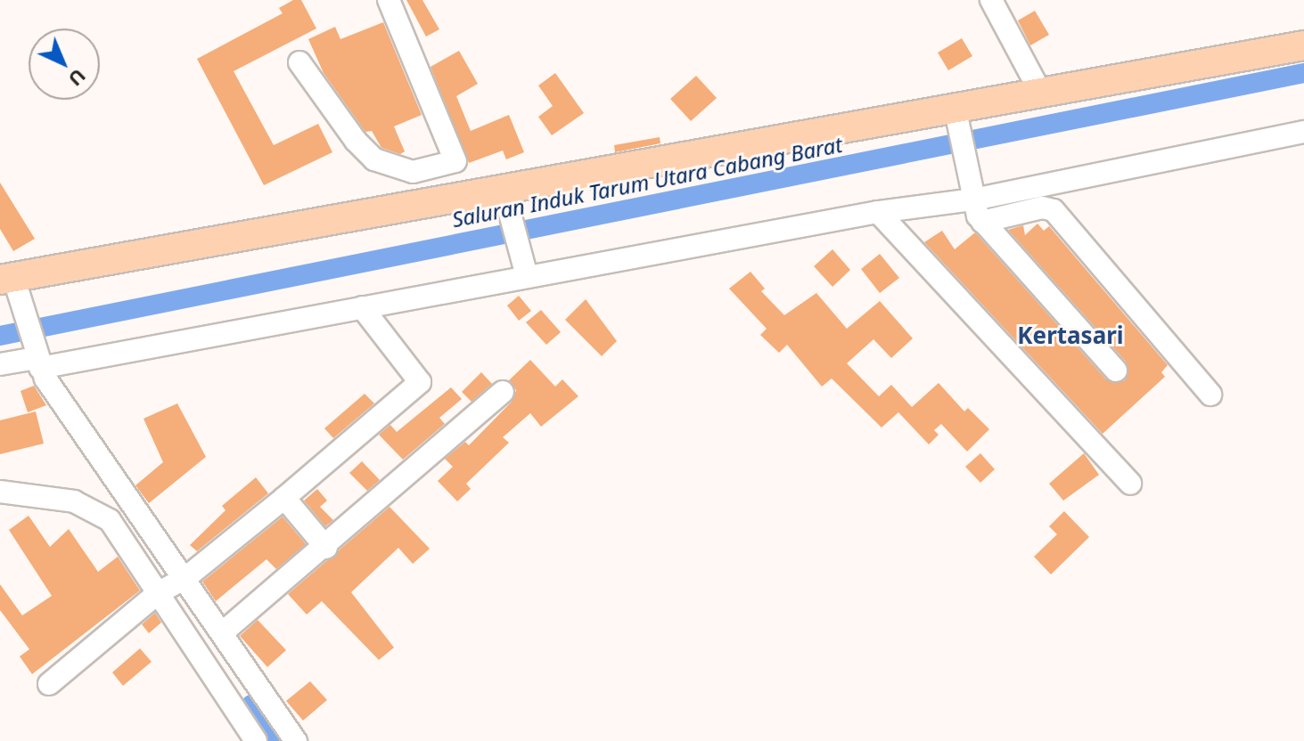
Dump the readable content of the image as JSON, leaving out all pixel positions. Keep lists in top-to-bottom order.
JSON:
{
  "districts": ["Kertasari"],
  "water": ["Saluran Induk Tarum Utara Cabang Barat"],
  "north": "bottom right"
}
